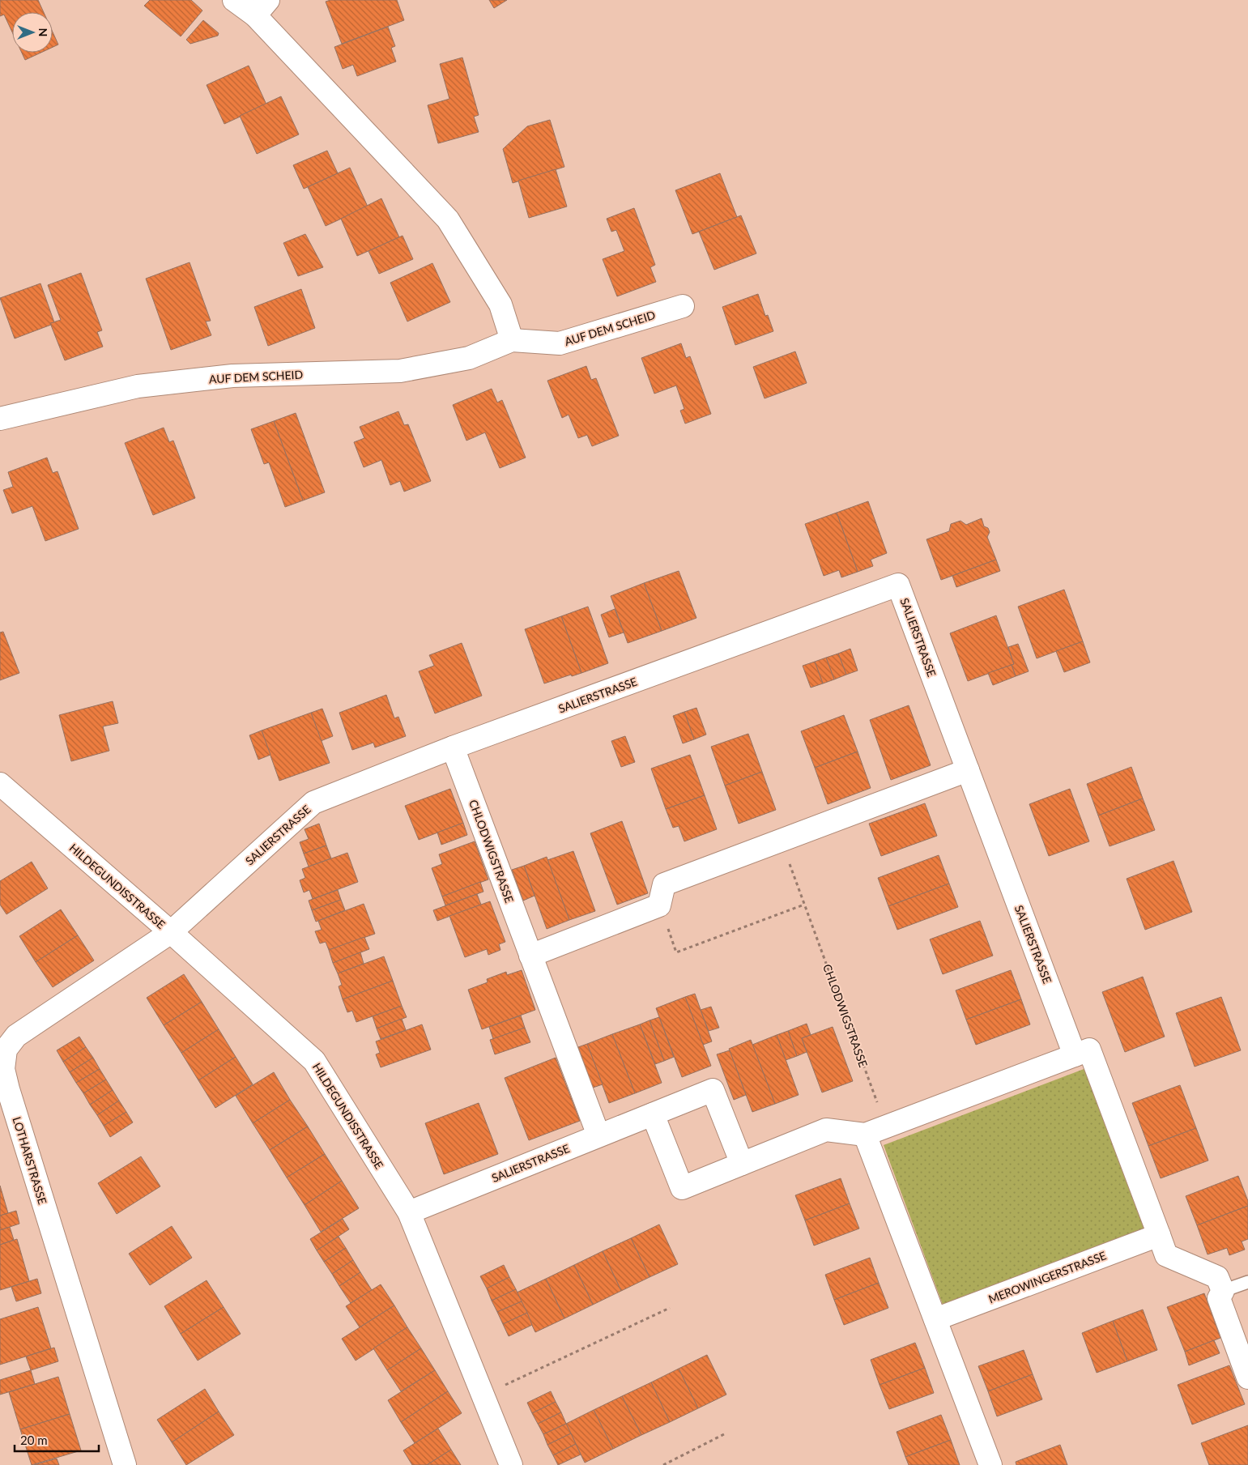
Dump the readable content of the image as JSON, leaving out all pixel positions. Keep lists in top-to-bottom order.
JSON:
{
  "streets": {
    "street": [
      "AUF DEM SCHEID",
      "SALIERSTRASSE",
      "CHLODWIGSTRASSE",
      "HILDEGUNDISSTRASSE",
      "LOTHARSTRASSE",
      "MEROWINGERSTRASSE"
    ]
  },
  "crossings": [
    ["SALIERSTRASSE", "CHLODWIGSTRASSE"],
    ["SALIERSTRASSE", "HILDEGUNDISSTRASSE"],
    ["SALIERSTRASSE", "LOTHARSTRASSE"],
    ["HILDEGUNDISSTRASSE", "LOTHARSTRASSE"]
  ],
  "scale_bar": "20 m",
  "north": "right"
}
